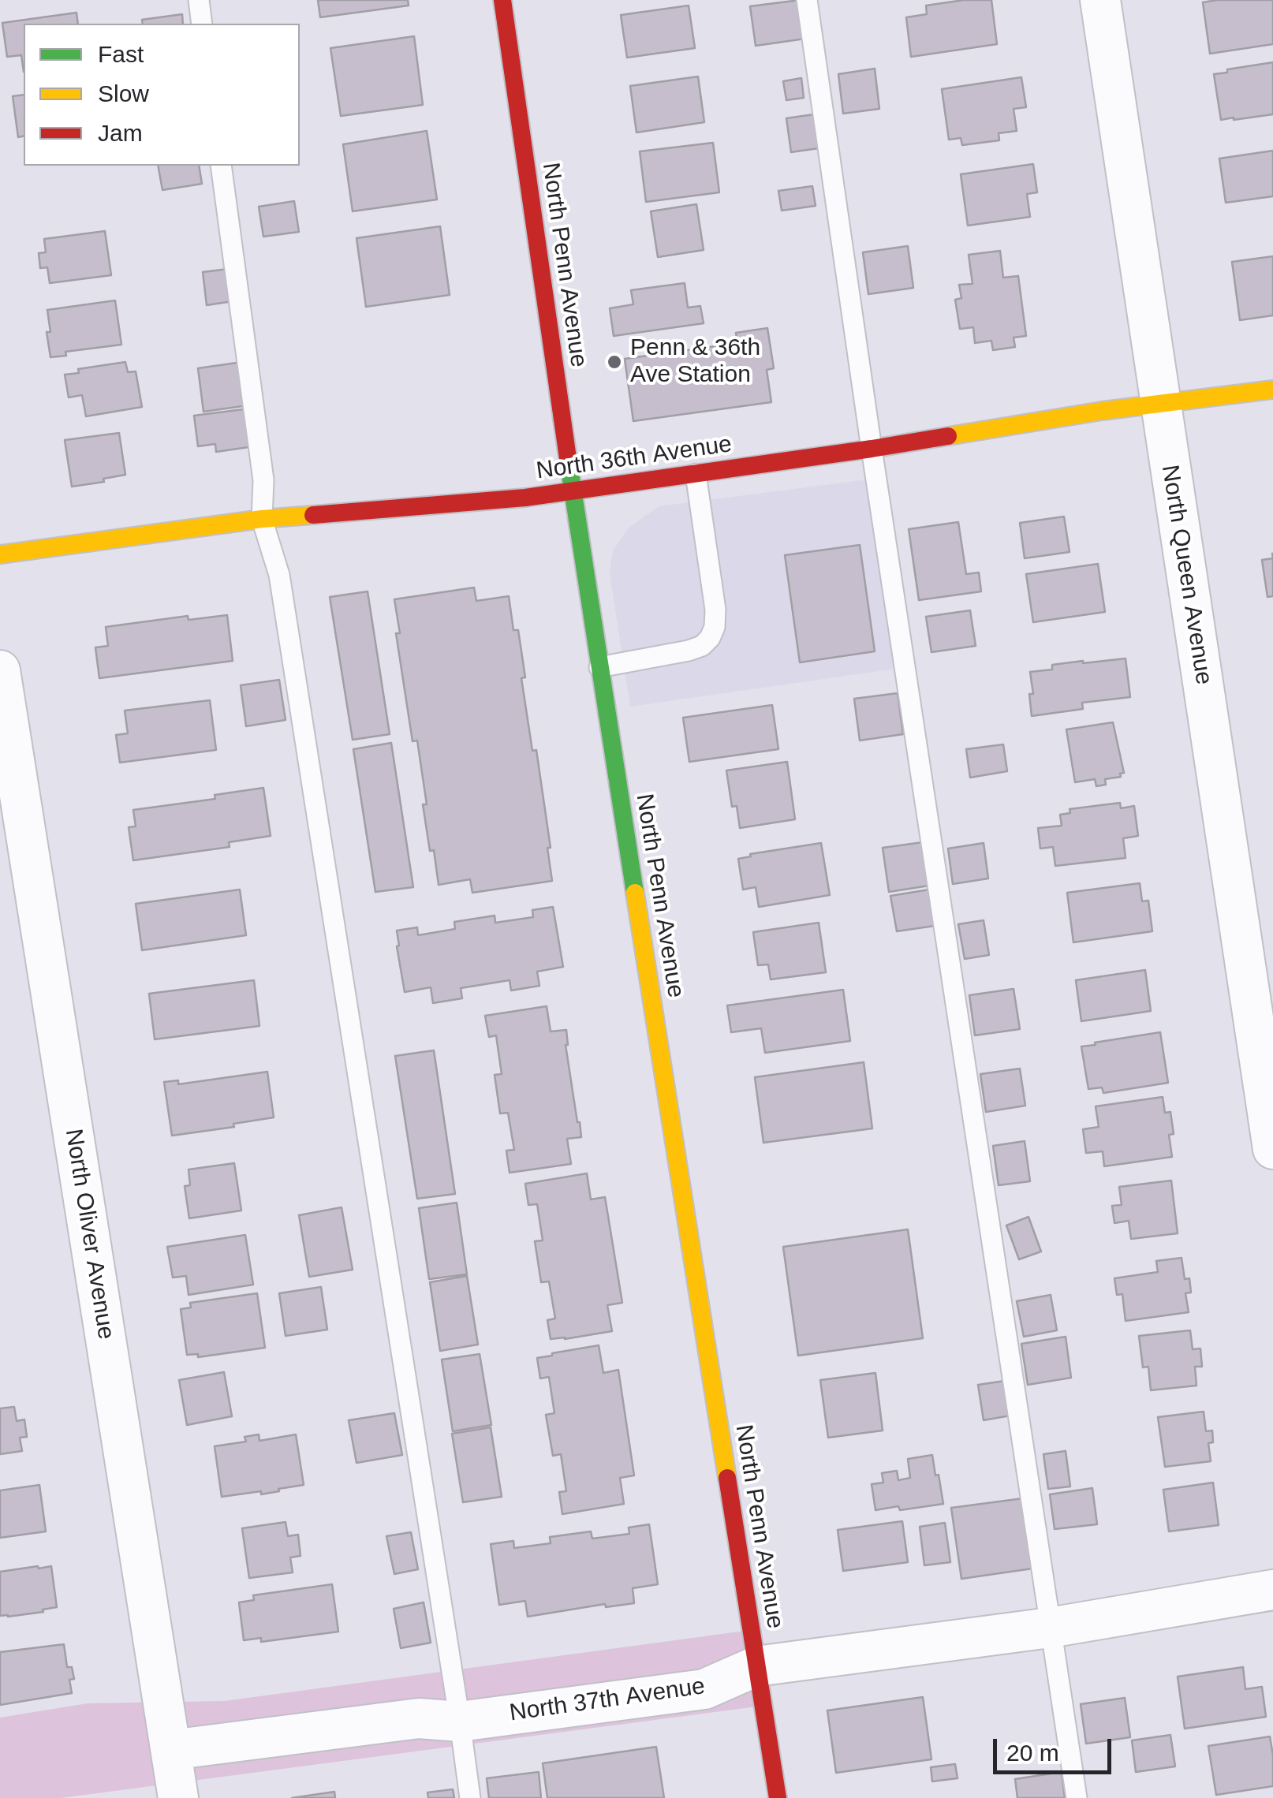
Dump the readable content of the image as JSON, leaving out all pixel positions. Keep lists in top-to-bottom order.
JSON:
{
  "streets": {
    "main road": ["North Penn Avenue", "North 36th Avenue"],
    "street": ["North Queen Avenue", "North Oliver Avenue", "North 37th Avenue"]
  },
  "crossings": [
    ["North Penn Avenue", "North 36th Avenue"],
    ["North Penn Avenue", "North 37th Avenue"],
    ["North 36th Avenue", "North Queen Avenue"],
    ["North Oliver Avenue", "North 37th Avenue"]
  ],
  "places": ["Penn & 36th Ave Station"],
  "legend": ["Fast", "Slow", "Jam"],
  "scale_bar": "20 m"
}
